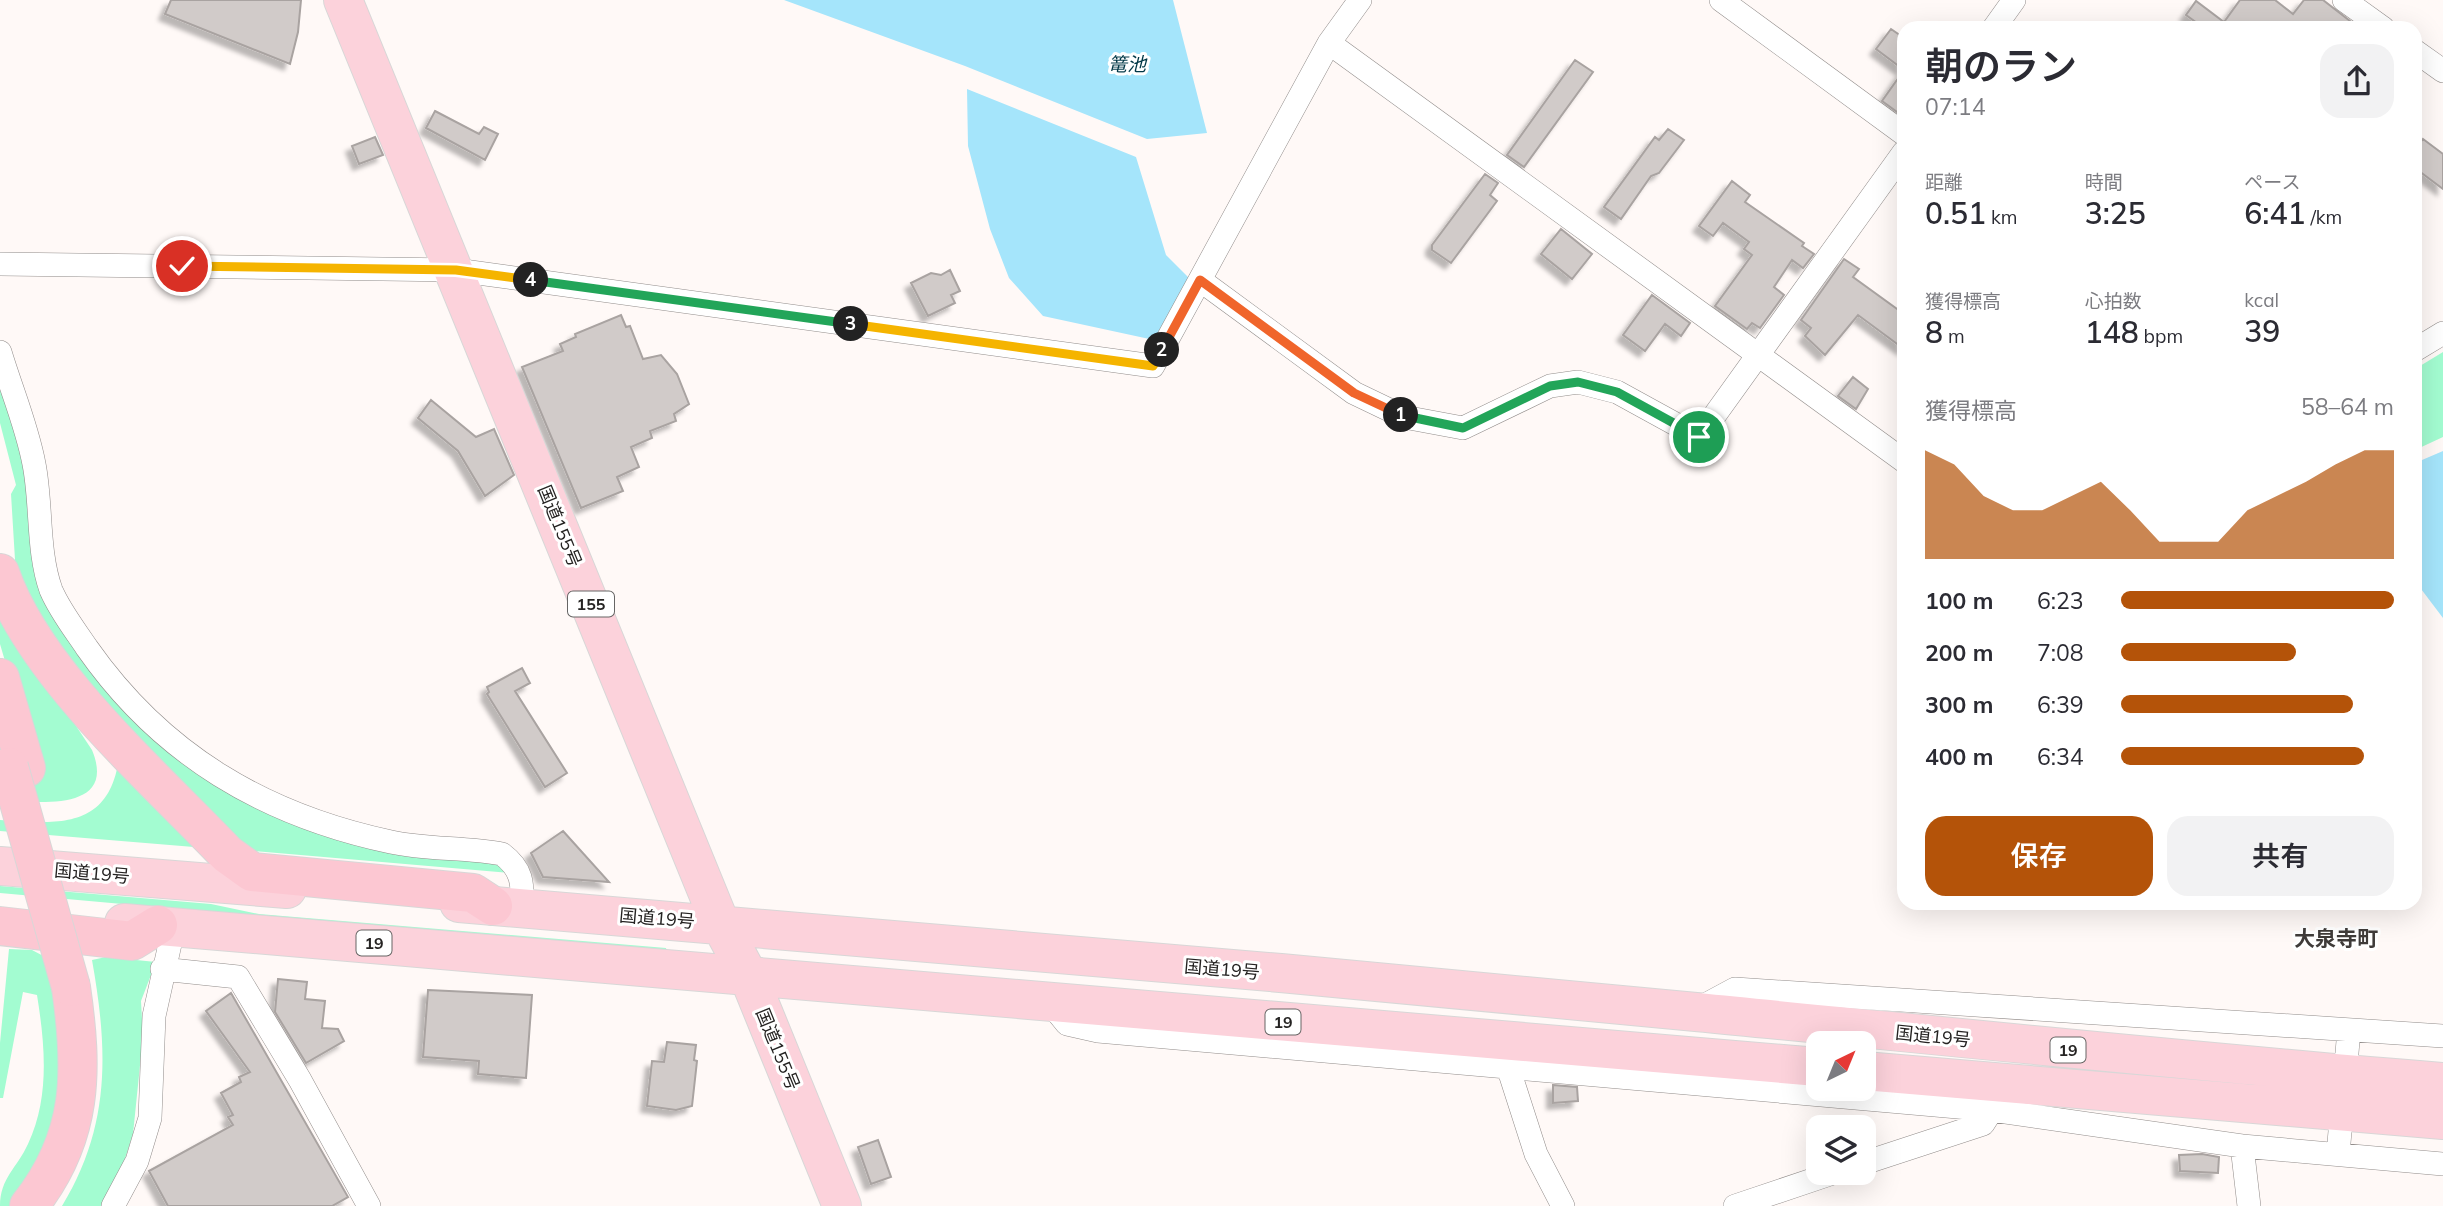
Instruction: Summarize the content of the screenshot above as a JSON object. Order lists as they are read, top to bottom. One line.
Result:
{"streets":{"highway":["国道155号","155","国道19号","19"]},"crossings":[["国道155号","国道19号"],["国道155号","19"]],"districts":["大泉寺町"],"water":["篭池"],"north":"top right","page":{"heading":["朝のラン","07:14"],"stats":[["距離","0.51 km"],["時間","3:25"],["ペース","6:41 /km"],["獲得標高","8 m"],["心拍数","148 bpm"],["kcal","39"]],"pins":["4","3","2","1"],"chart":["獲得標高","58–64 m"],"list":[{"name":"100 m","note":"6:23"},{"name":"200 m","note":"7:08"},{"name":"300 m","note":"6:39"},{"name":"400 m","note":"6:34"}],"buttons":["保存","共有"]}}
